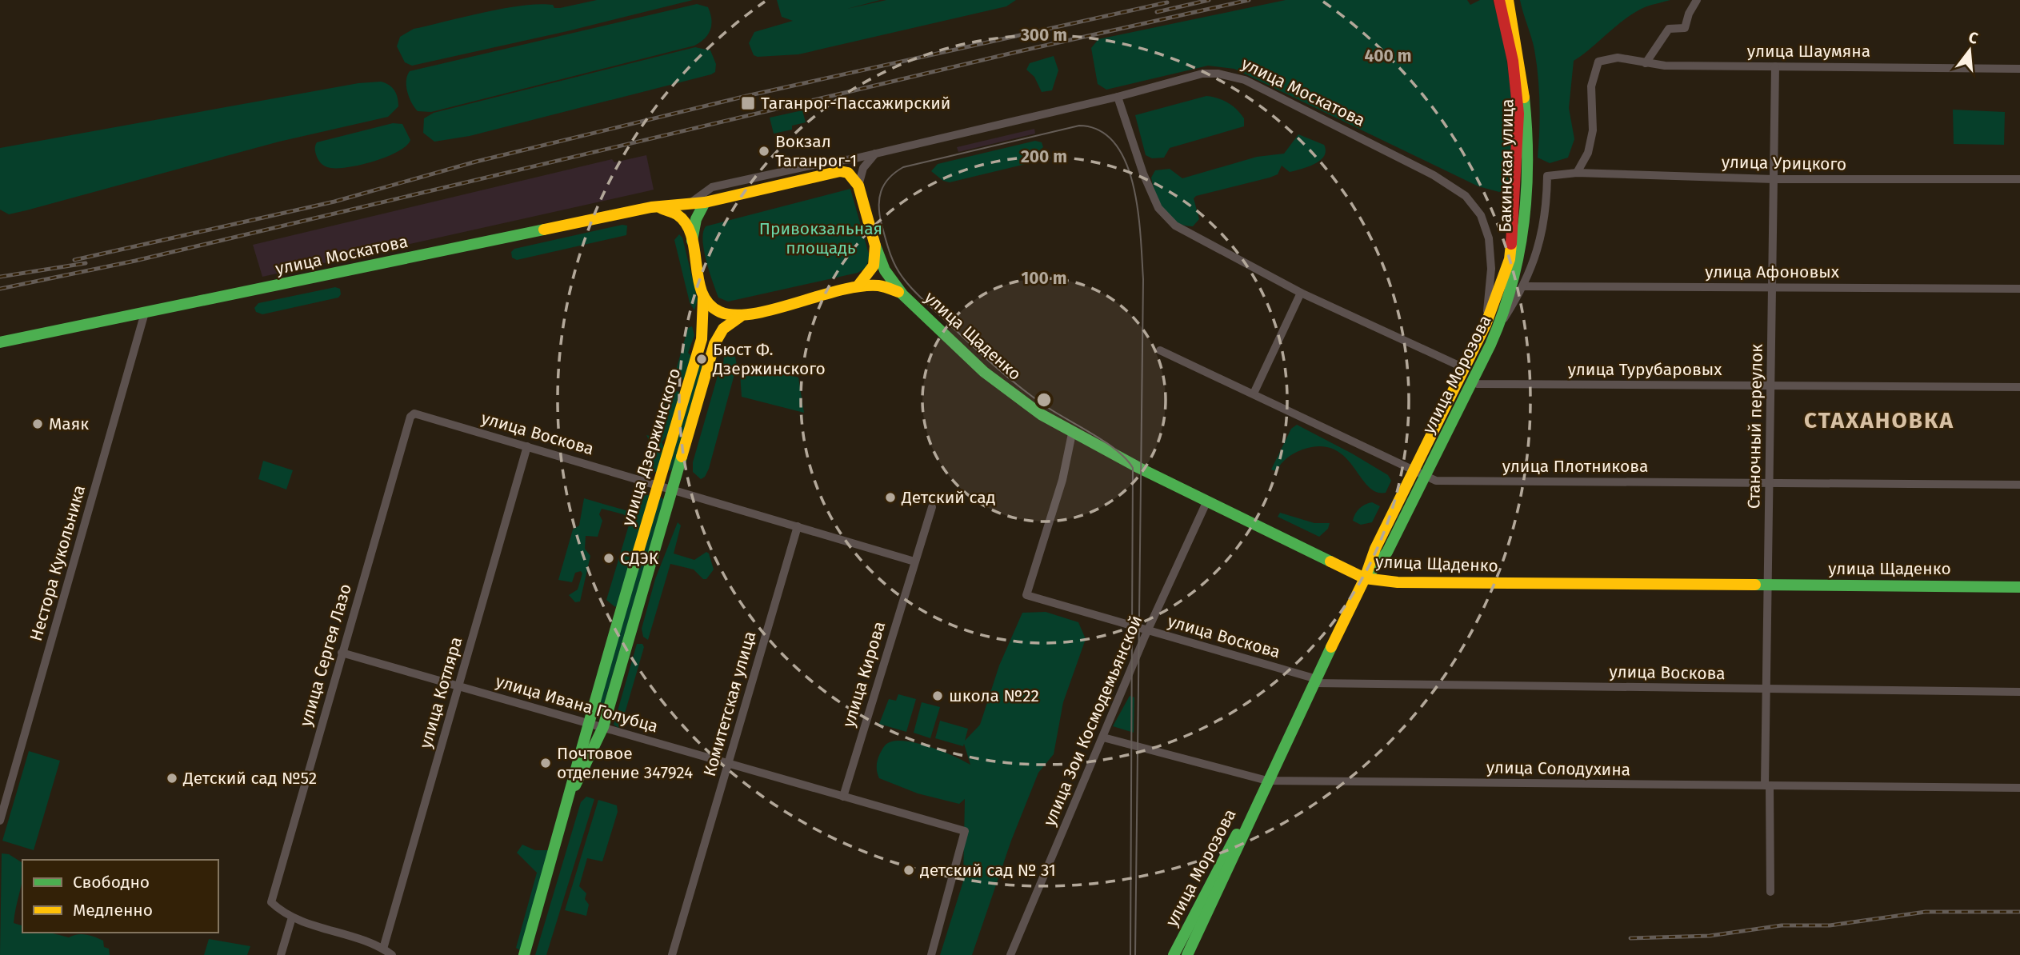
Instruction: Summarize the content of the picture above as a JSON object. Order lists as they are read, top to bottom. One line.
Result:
{"streets":{"main road":["улица Москатова","Бакинская улица","улица Щаденко","улица Морозова","улица Дзержинского"],"street":["улица Шаумяна","улица Урицкого","улица Афоновых","улица Турубаровых","Станочный переулок","улица Воскова","улица Плотникова","Нестора Кукольника","улица Сергея Лазо","улица Кирова","улица Котляра","улица Ивана Голубца","Комитетская улица","улица Зои Космодемьянской","улица Солодухина"]},"crossings":[["улица Шаумяна","улица Урицкого"],["улица Шаумяна","Станочный переулок"],["улица Москатова","Бакинская улица"],["улица Москатова","улица Щаденко"],["улица Москатова","улица Морозова"],["улица Москатова","улица Дзержинского"],["улица Москатова","Нестора Кукольника"],["улица Урицкого","улица Морозова"],["улица Урицкого","Станочный переулок"],["Бакинская улица","улица Морозова"],["улица Афоновых","улица Морозова"],["улица Афоновых","Станочный переулок"],["улица Щаденко","улица Морозова"],["улица Щаденко","Станочный переулок"],["улица Щаденко","улица Воскова"],["улица Щаденко","улица Дзержинского"],["улица Щаденко","улица Зои Космодемьянской"],["улица Турубаровых","улица Морозова"],["улица Турубаровых","Станочный переулок"],["улица Морозова","улица Воскова"],["улица Морозова","улица Плотникова"],["улица Морозова","улица Солодухина"],["Станочный переулок","улица Воскова"],["Станочный переулок","улица Плотникова"],["Станочный переулок","улица Солодухина"],["улица Воскова","улица Дзержинского"],["улица Воскова","улица Сергея Лазо"],["улица Воскова","улица Котляра"],["улица Воскова","улица Зои Космодемьянской"],["улица Дзержинского","улица Ивана Голубца"],["улица Сергея Лазо","улица Ивана Голубца"],["улица Кирова","улица Ивана Голубца"],["улица Котляра","улица Ивана Голубца"],["улица Ивана Голубца","Комитетская улица"],["улица Зои Космодемьянской","улица Солодухина"]],"districts":["СТАХАНОВКА"],"parks":["Привокзальная площадь"],"places":{"transit":["Таганрог-Пассажирский"],"other":["Вокзал Таганрог-1","Бюст Ф. Дзержинского","Маяк","Детский сад","СДЭК","школа №22","Почтовое отделение 347924","Детский сад №52","детский сад № 31"]},"legend":["Свободно","Медленно"],"north":"top","rings":["300 m","400 m","200 m","100 m"]}
